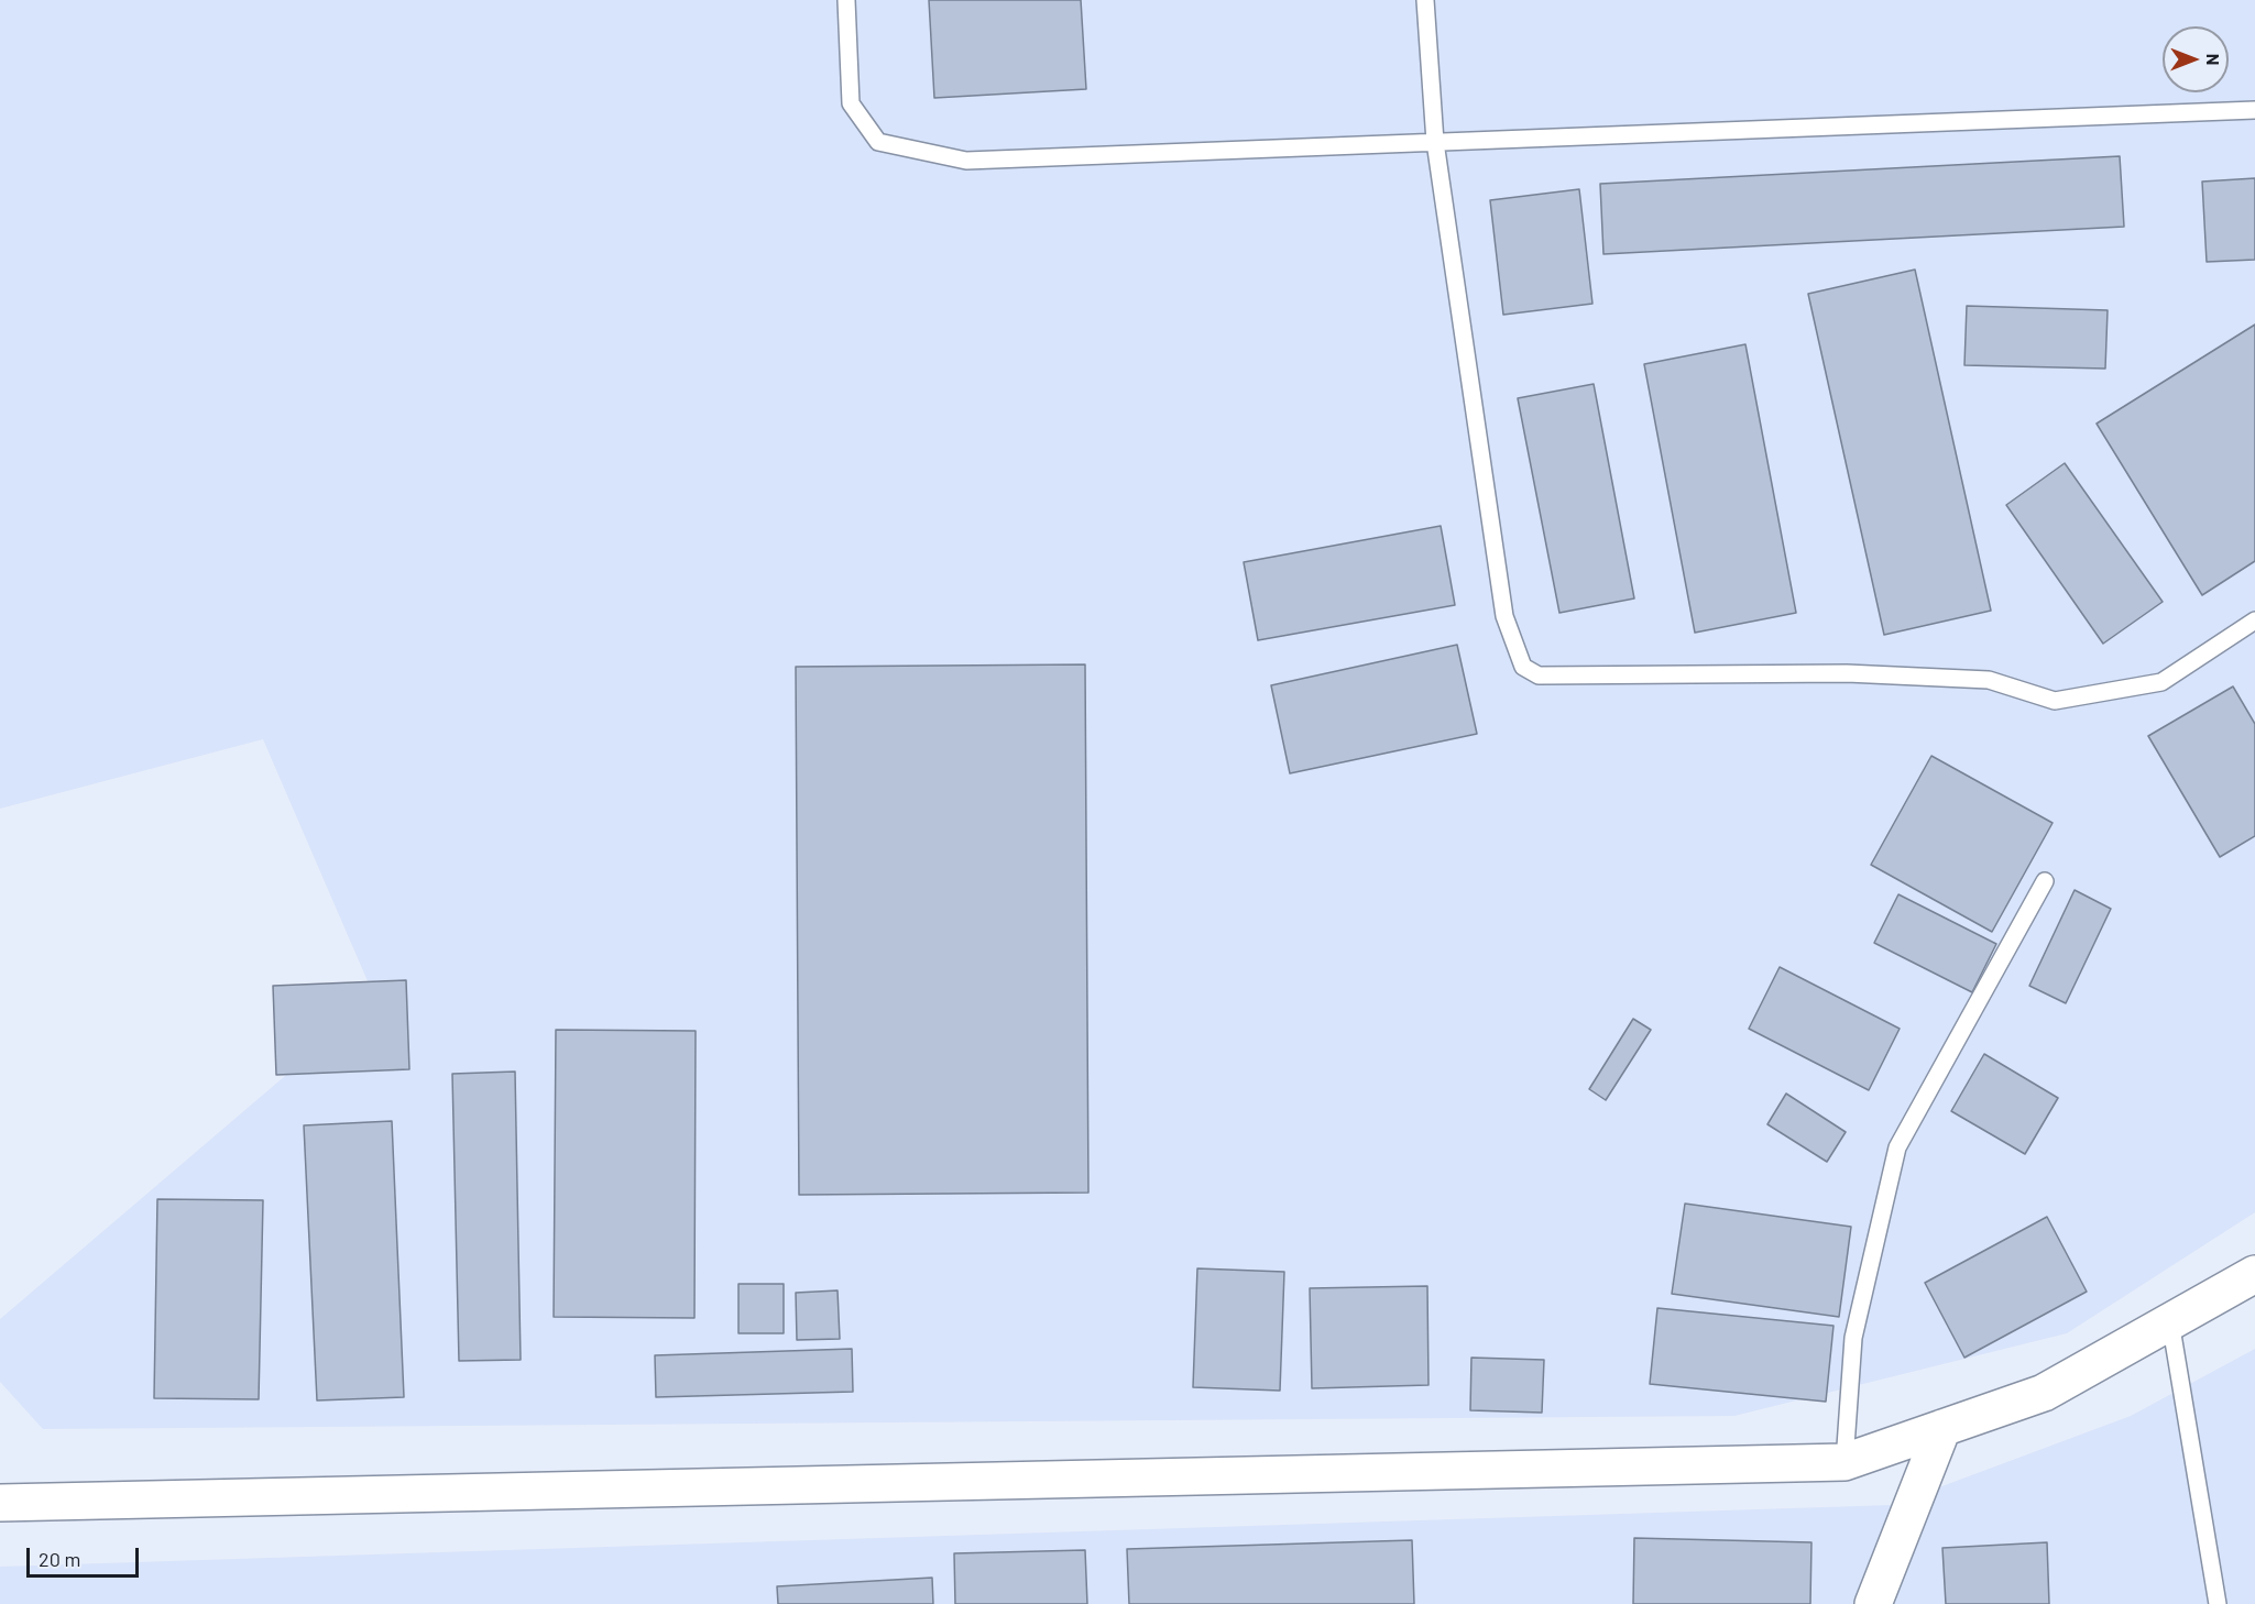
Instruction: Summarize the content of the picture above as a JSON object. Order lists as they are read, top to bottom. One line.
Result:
{"scale_bar":"20 m","north":"right"}
